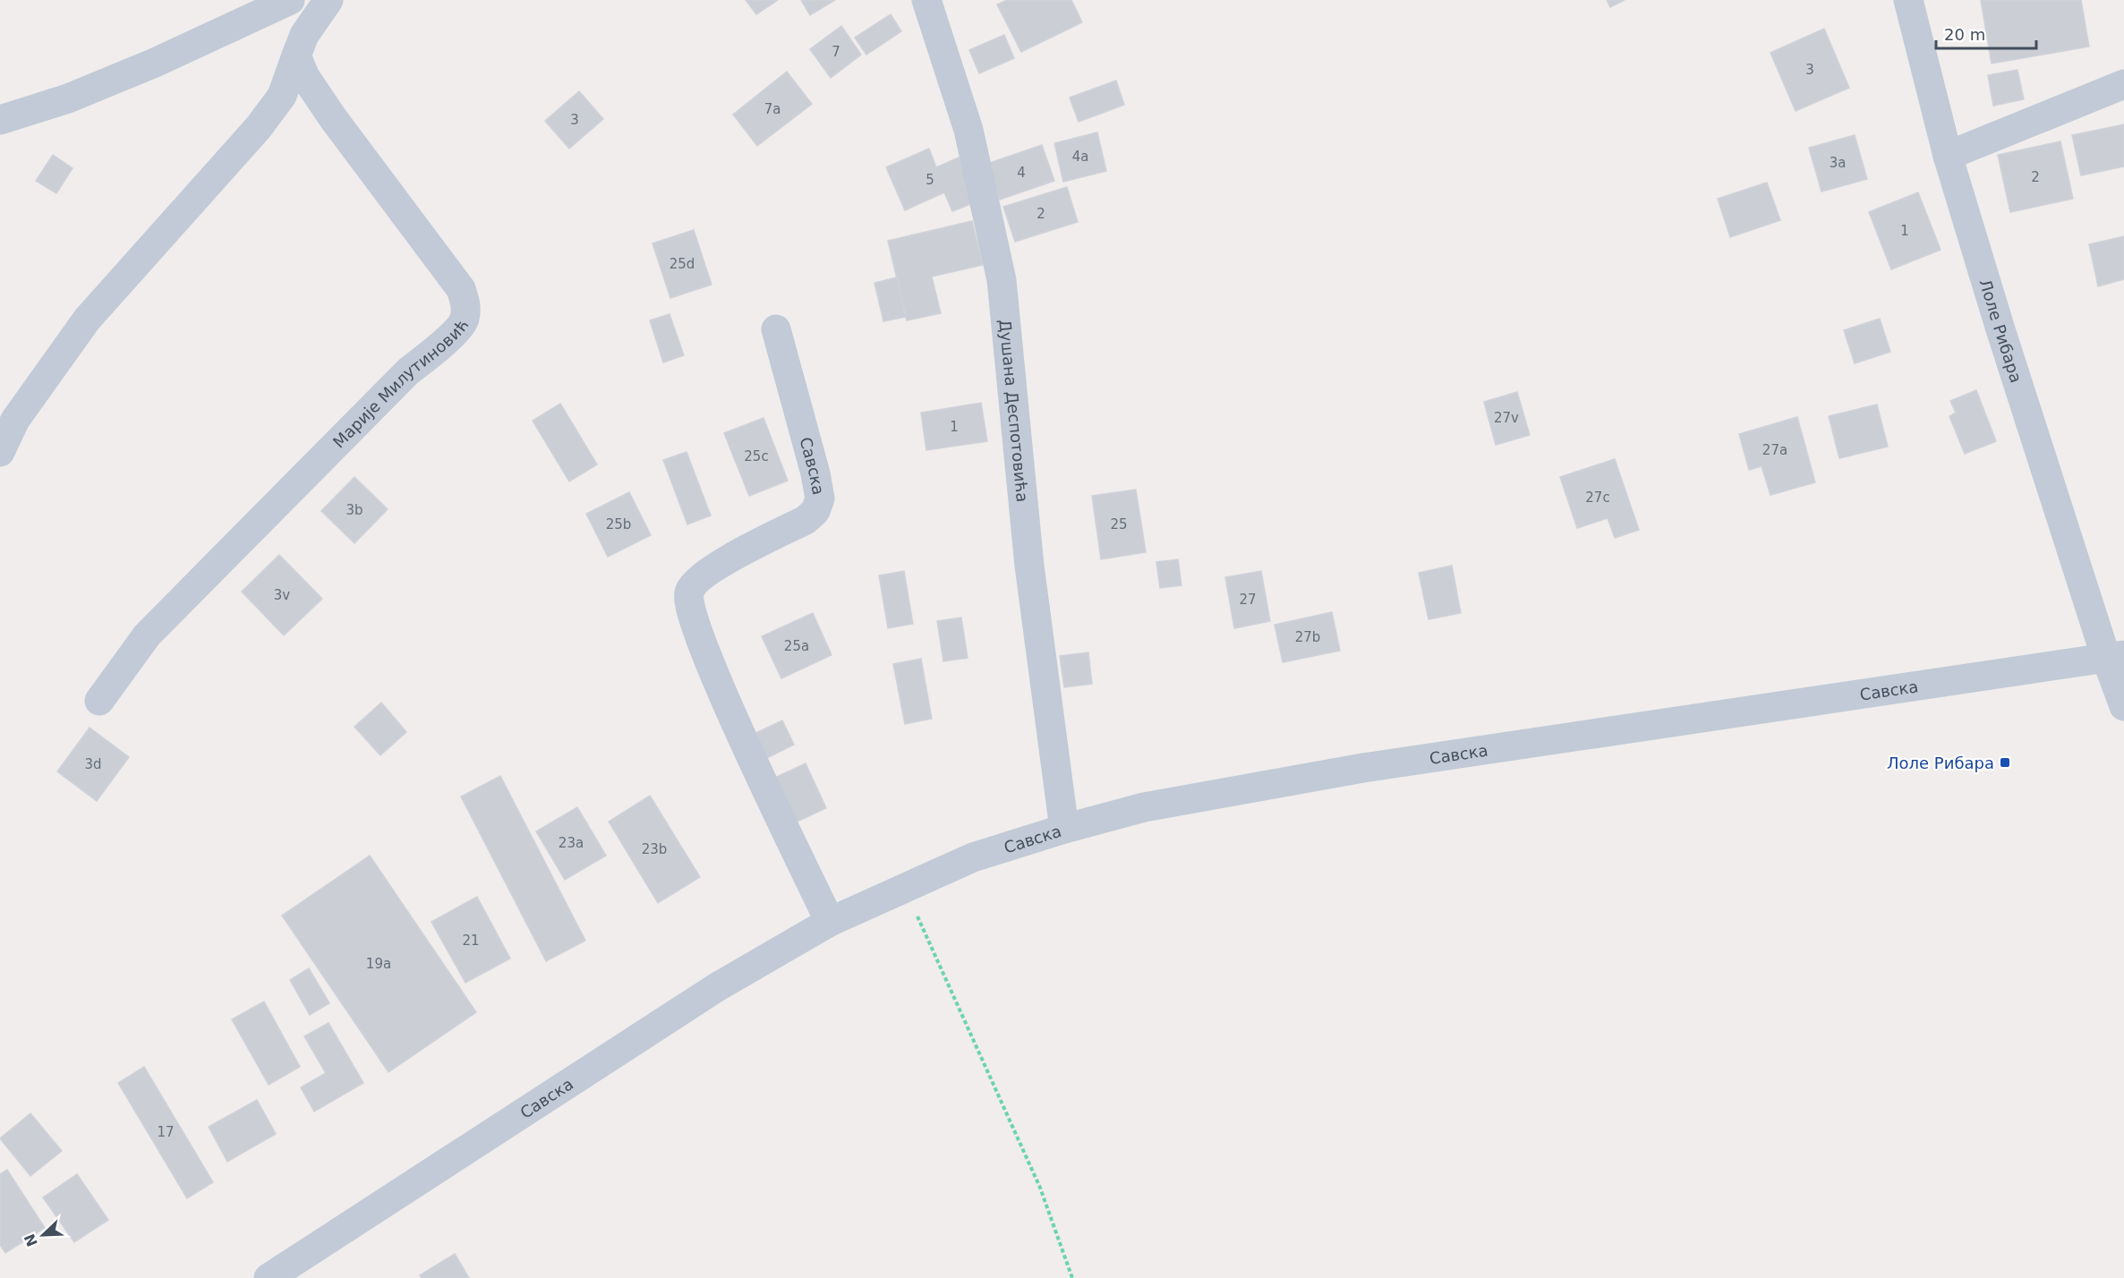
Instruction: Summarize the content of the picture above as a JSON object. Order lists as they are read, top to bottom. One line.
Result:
{"streets":{"street":["Лоле Рибара","Марије Милутиновић","Душана Деспотовића","Савска"]},"crossings":[["Лоле Рибара","Савска"],["Душана Деспотовића","Савска"]],"places":{"transit":["Лоле Рибара"]},"house_numbers":["7","3","7a","3","4a","3a","4","2","5","2","1","25d","27v","1","27a","25c","27c","3b","25b","25","3v","27","27b","25a","3d","23a","23b","21","19a","17"],"scale_bar":"20 m","north":"bottom left"}
